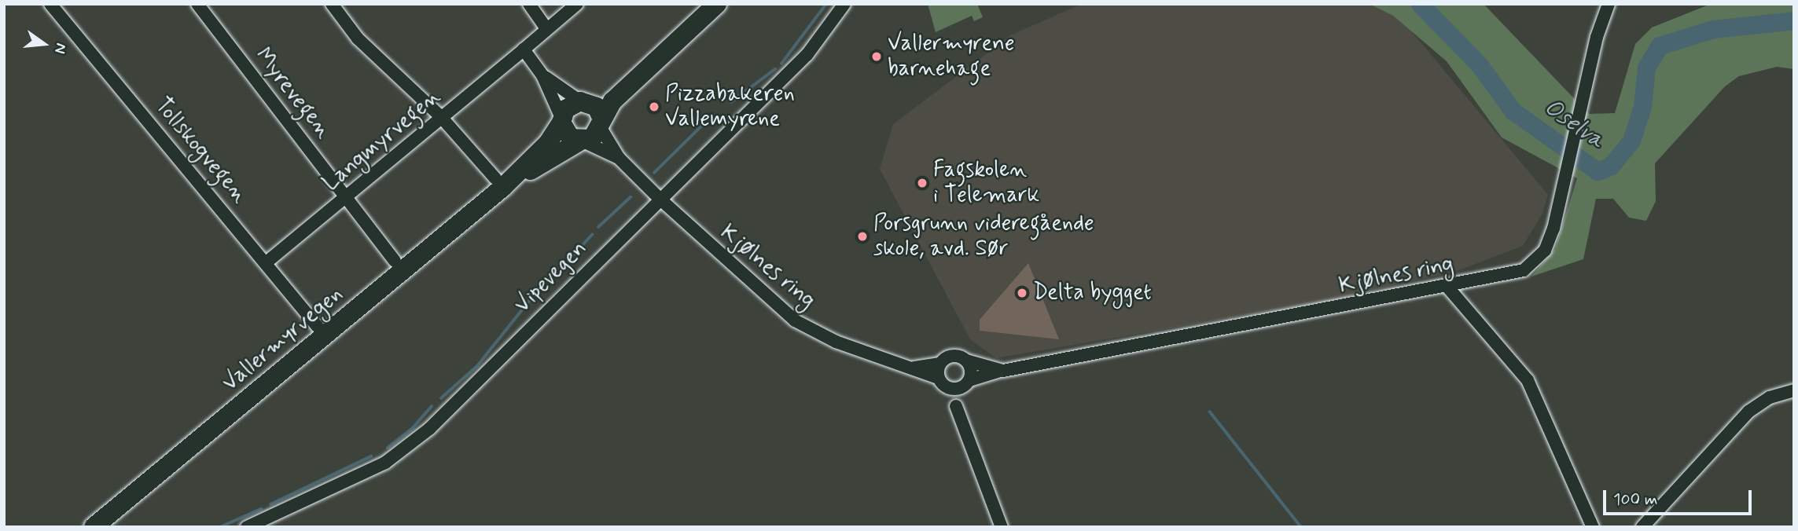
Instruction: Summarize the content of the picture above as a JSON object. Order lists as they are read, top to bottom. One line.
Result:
{"streets":{"main road":["Vallermyrvegen"],"street":["Myrevegen","Langmyrvegen","Tollskogvegen","Kjølnes ring","Vipevegen"]},"crossings":[["Myrevegen","Langmyrvegen"],["Langmyrvegen","Tollskogvegen"],["Kjølnes ring","Vipevegen"],["Kjølnes ring","Vallermyrvegen"]],"water":["Oselva"],"places":["Vallermyrene barnehage","Pizzabakeren Vallemyrene","Fagskolen i Telemark","Porsgrunn videregående skole, avd. Sør","Delta bygget"],"scale_bar":"100 m","north":"right"}
